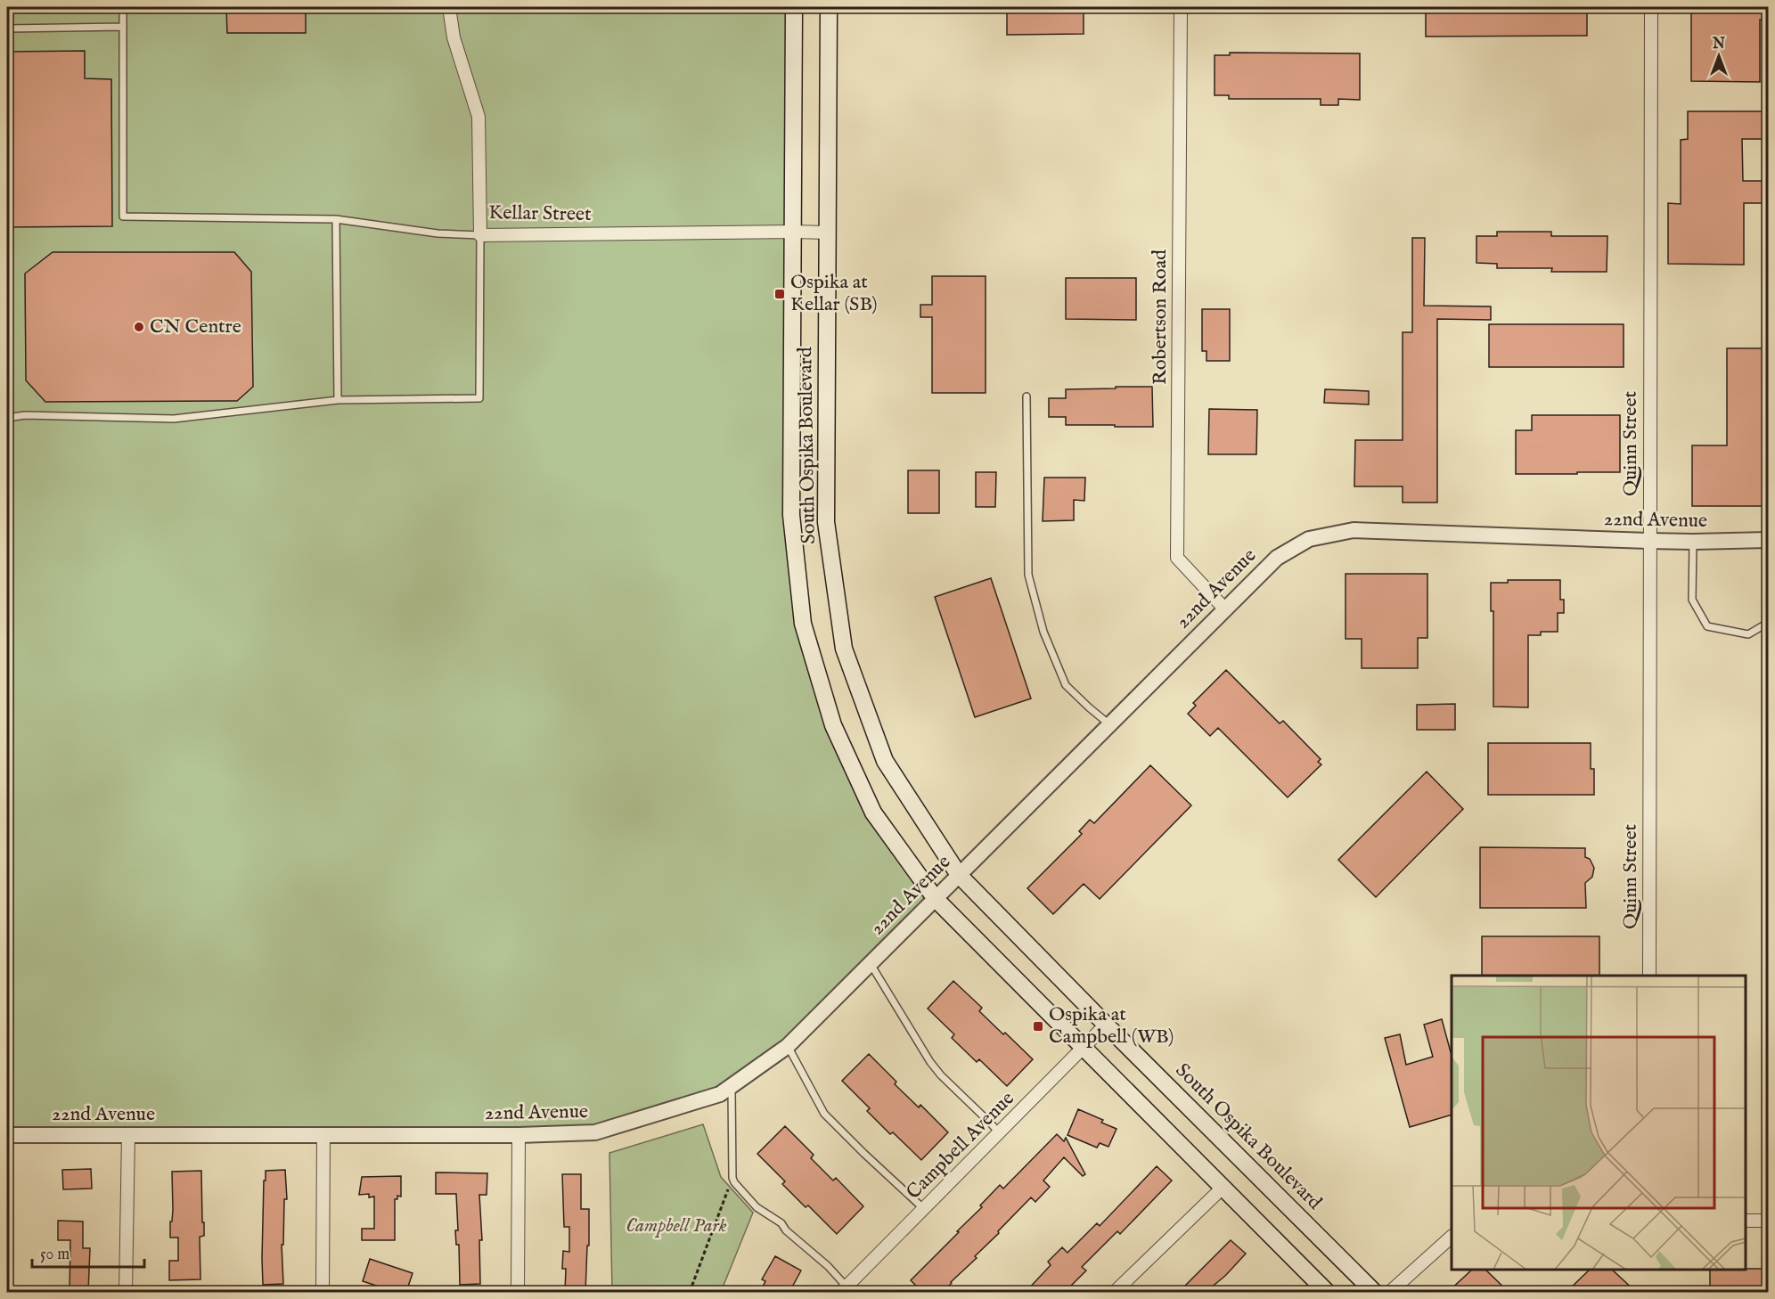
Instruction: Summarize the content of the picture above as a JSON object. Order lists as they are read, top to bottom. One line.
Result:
{"streets":{"main road":["South Ospika Boulevard"],"street":["Kellar Street","Robertson Road","Quinn Street","22nd Avenue","Campbell Avenue"]},"crossings":[["Kellar Street","South Ospika Boulevard"],["Robertson Road","22nd Avenue"],["Quinn Street","22nd Avenue"],["South Ospika Boulevard","22nd Avenue"],["South Ospika Boulevard","Campbell Avenue"]],"parks":["Campbell Park"],"places":{"transit":["Ospika at Kellar (SB)","Ospika at Campbell (WB)"],"other":["CN Centre"]},"scale_bar":"50 m","north":"top"}
